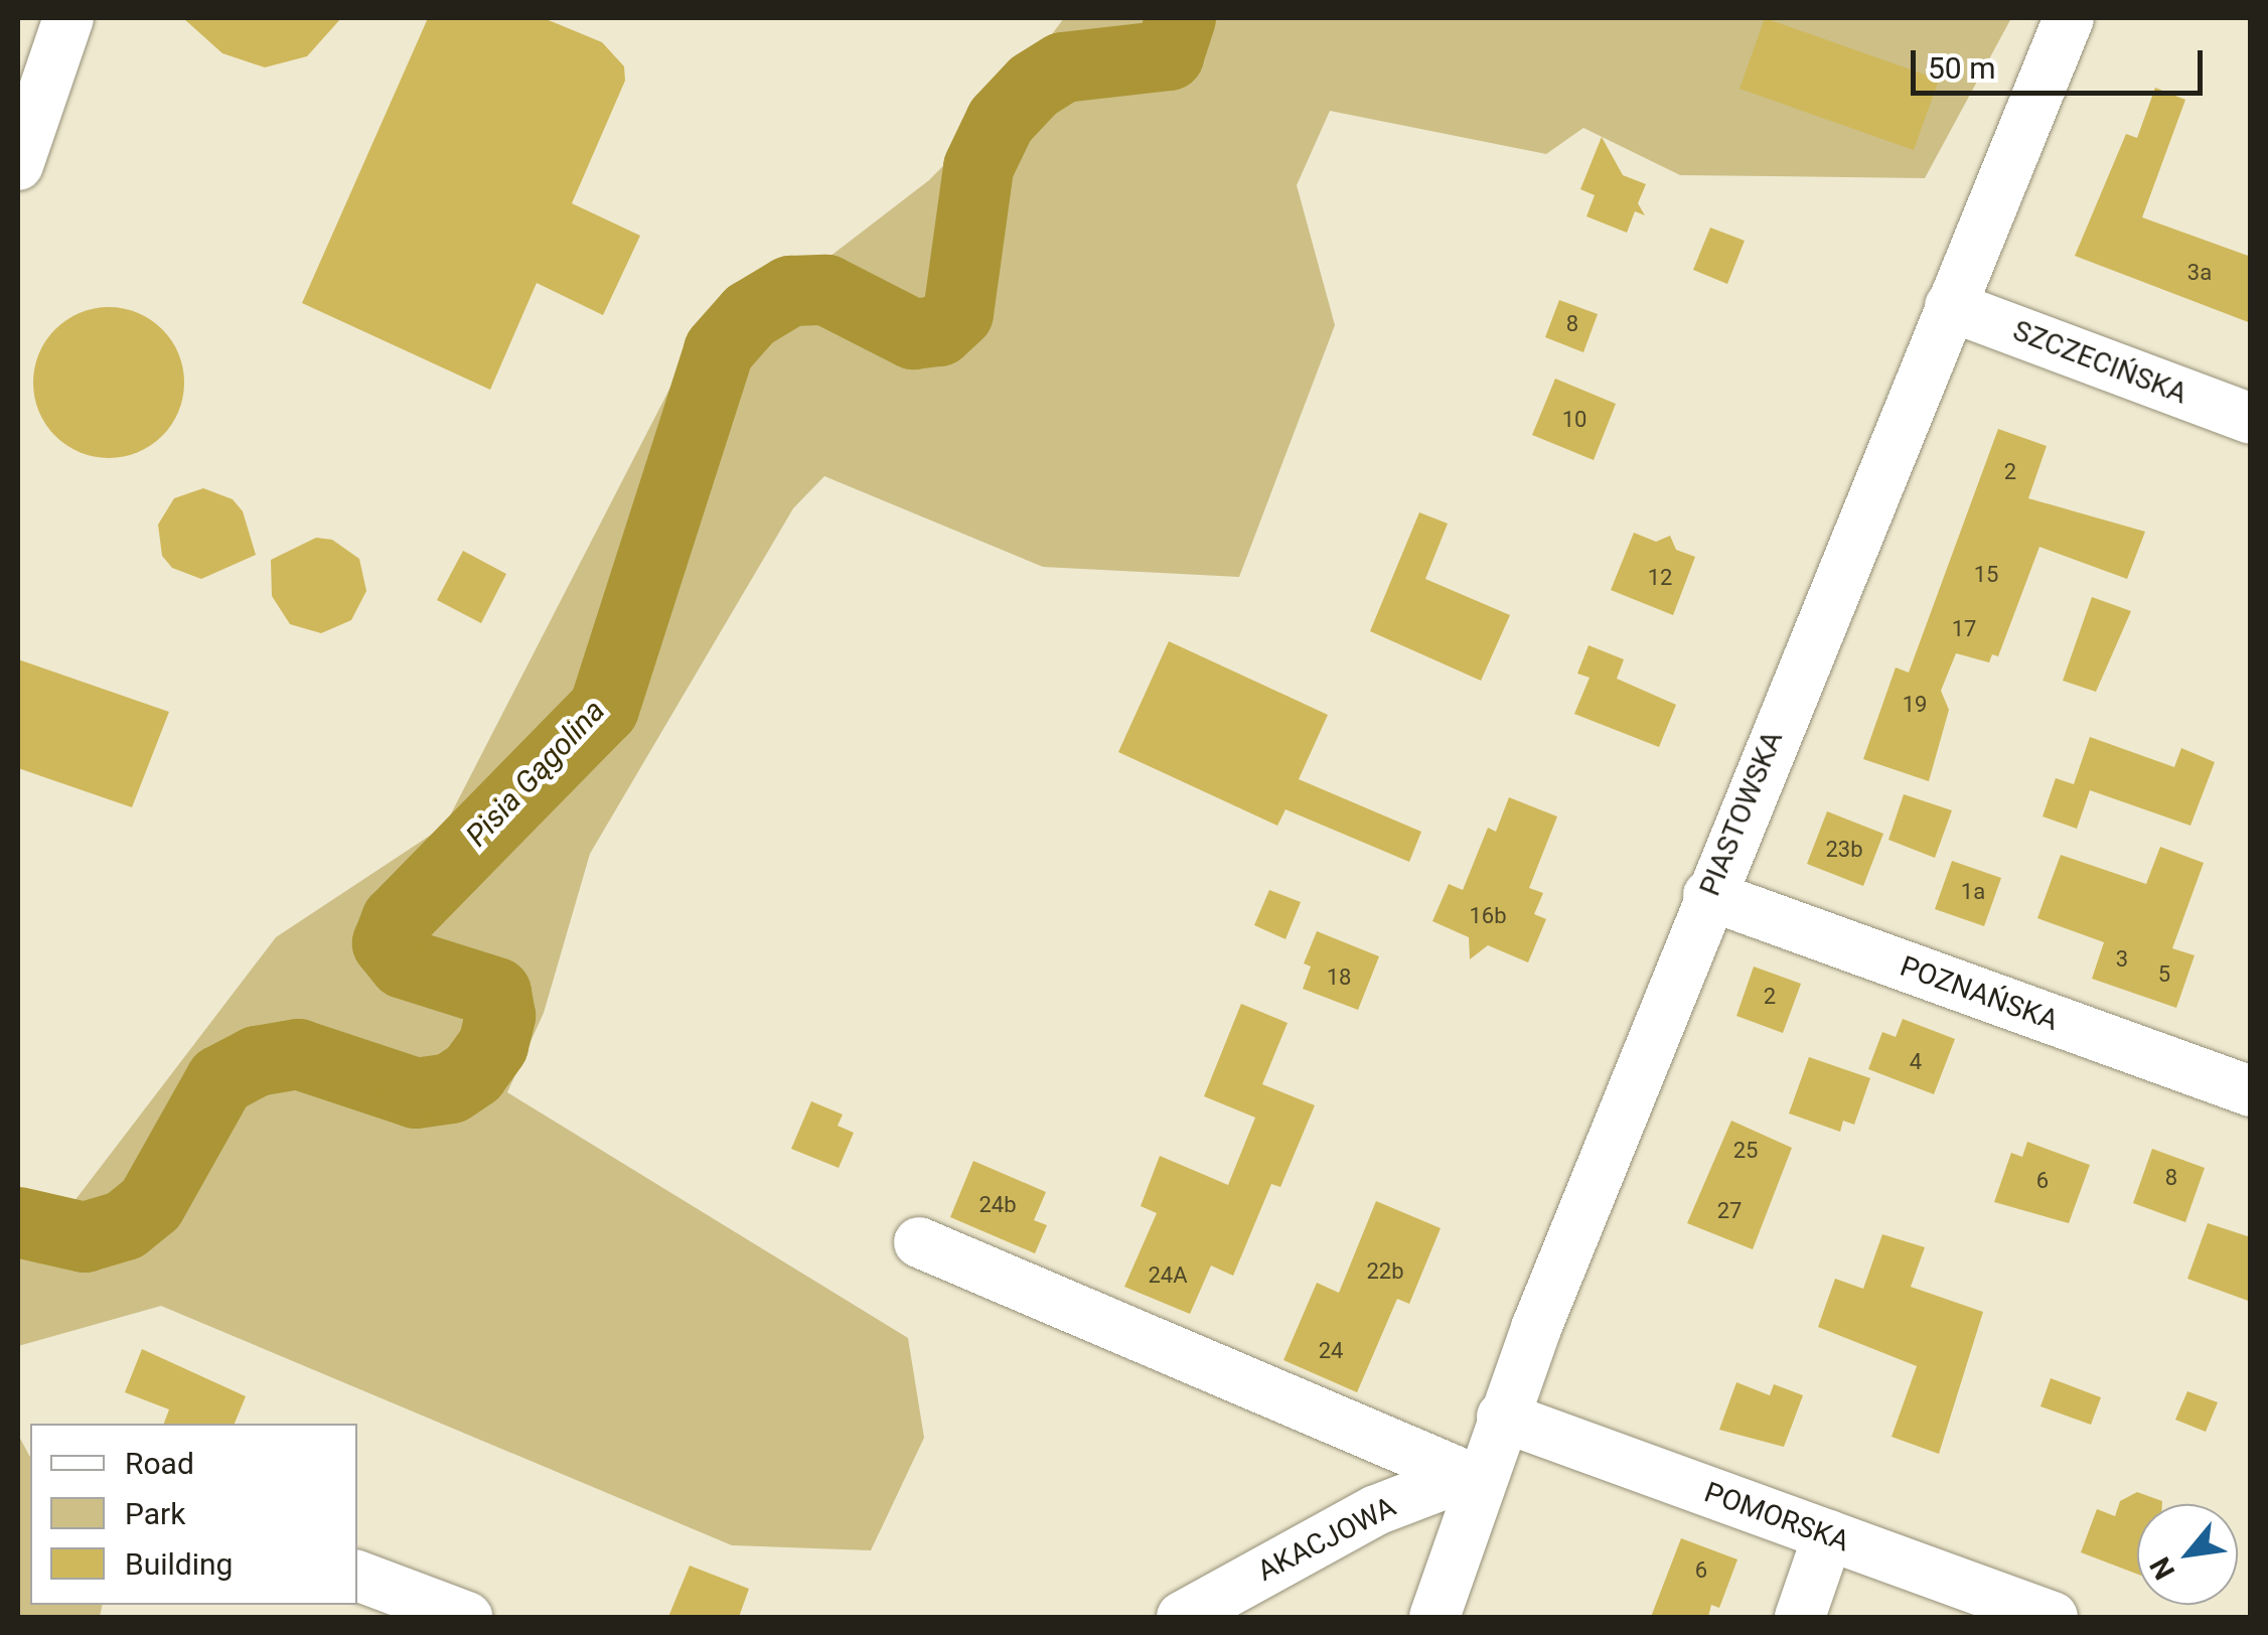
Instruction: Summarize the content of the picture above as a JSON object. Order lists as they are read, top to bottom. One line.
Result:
{"streets":{"street":["SZCZECIŃSKA","PIASTOWSKA","POZNAŃSKA","POMORSKA","AKACJOWA"]},"crossings":[["SZCZECIŃSKA","PIASTOWSKA"],["PIASTOWSKA","POZNAŃSKA"],["PIASTOWSKA","POMORSKA"],["PIASTOWSKA","AKACJOWA"]],"water":["Pisia Gągolina"],"house_numbers":["3a","8","10","2","15","12","17","19","23b","1a","16b","3","5","18","2","4","25","8","6","24b","27","22b","24A","24","6"],"legend":["Road","Park","Building"],"scale_bar":"50 m","north":"bottom left"}
